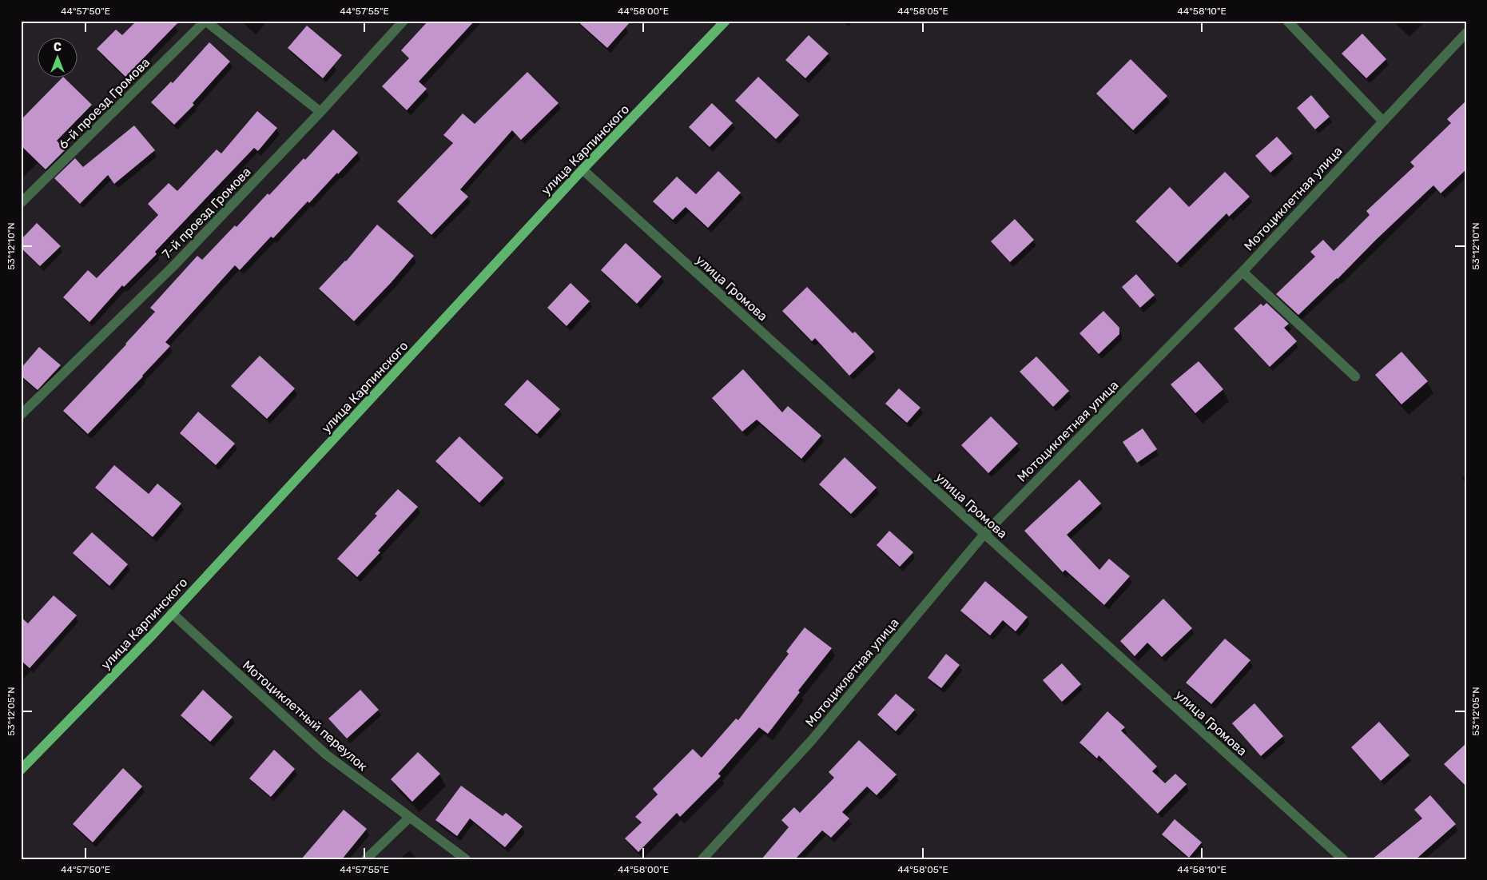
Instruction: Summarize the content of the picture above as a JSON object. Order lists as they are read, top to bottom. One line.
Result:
{"streets":{"main road":["улица Карпинского"],"street":["6-й проезд Громова","Мотоциклетная улица","7-й проезд Громова","улица Громова","Мотоциклетный переулок"]},"crossings":[["улица Карпинского","улица Громова"],["улица Карпинского","Мотоциклетный переулок"],["Мотоциклетная улица","улица Громова"]],"north":"top","coordinates":["44°57'50\"E","44°57'55\"E","44°58'00\"E","44°58'05\"E","44°58'10\"E","53°12'10\"N","53°12'05\"N"]}
